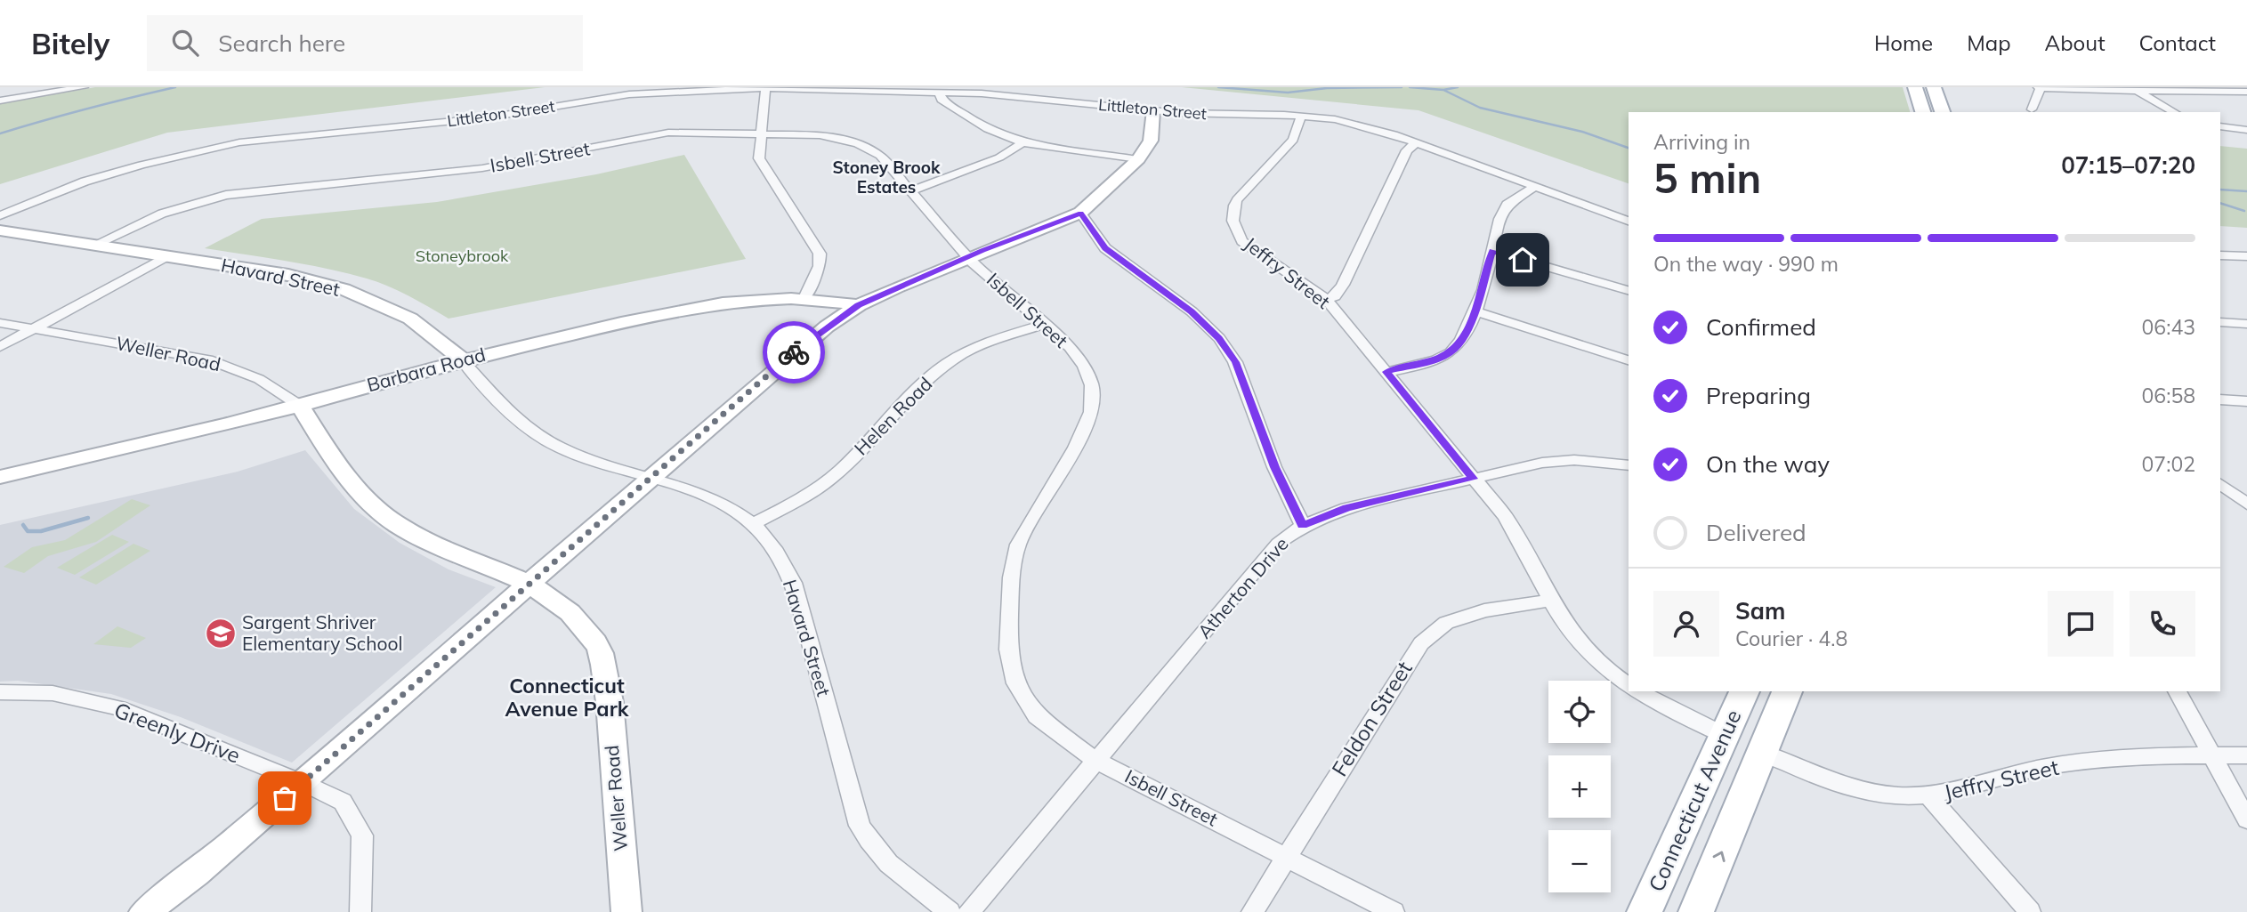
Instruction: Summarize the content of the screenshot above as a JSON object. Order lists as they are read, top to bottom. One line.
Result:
{"streets":{"main road":["Connecticut Avenue"],"street":["Littleton Street","Isbell Street","Jeffry Street","Havard Street","Weller Road","Barbara Road","Helen Road","Atherton Drive","Feldon Street","Greenly Drive"]},"crossings":[["Littleton Street","Jeffry Street"],["Isbell Street","Havard Street"],["Isbell Street","Helen Road"],["Isbell Street","Atherton Drive"],["Isbell Street","Feldon Street"],["Jeffry Street","Atherton Drive"],["Jeffry Street","Feldon Street"],["Havard Street","Barbara Road"],["Havard Street","Helen Road"],["Weller Road","Barbara Road"]],"districts":["Stoney Brook Estates","Connecticut Avenue Park"],"parks":["Stoneybrook"],"places":{"school or university":["Sargent Shriver Elementary School"]},"page":{"header":"Bitely","search":"Search here","nav":["Home","Map","About","Contact"],"heading":["5 min","Arriving in","07:15–07:20"],"panel":["Sam","Courier · 4.8"],"bar":"On the way · 990 m","list":[["Confirmed","06:43"],["Preparing","06:58"],["On the way","07:02"],"Delivered"],"map_buttons":["+","−"]}}
